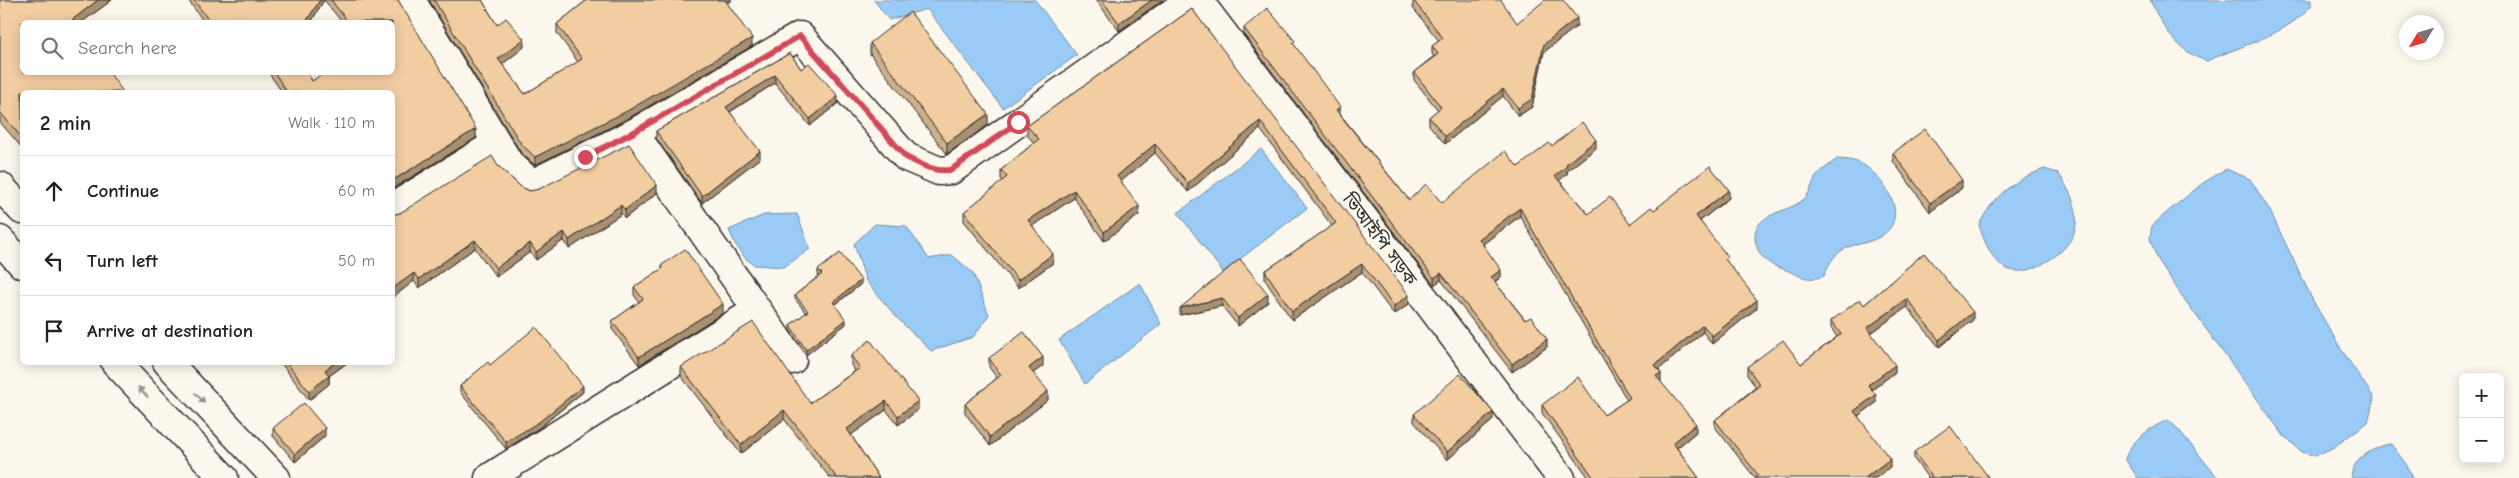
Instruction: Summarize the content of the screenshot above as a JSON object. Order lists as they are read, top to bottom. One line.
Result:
{"streets":{"street":["ভিআইপি সড়ক"]},"north":"bottom left","page":{"search":"Search here","heading":["2 min","Walk · 110 m"],"list":[["Continue","60 m"],["Turn left","50 m"],"Arrive at destination"],"map_buttons":["+","−"]}}
